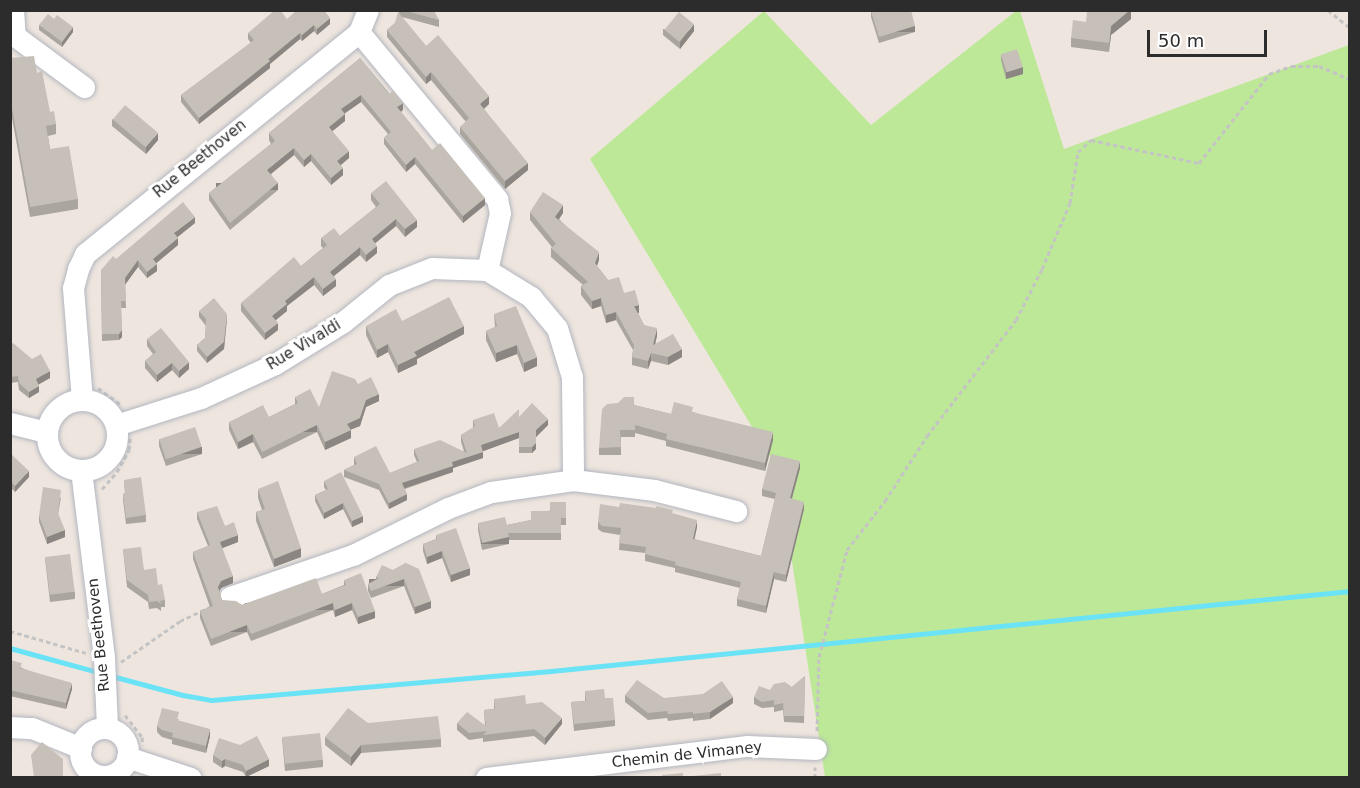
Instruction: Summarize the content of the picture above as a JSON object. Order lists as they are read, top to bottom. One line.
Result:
{"streets":{"street":["Rue Beethoven","Rue Vivaldi","Chemin de Vimaney"]},"crossings":[["Rue Beethoven","Rue Vivaldi"]],"scale_bar":"50 m"}
